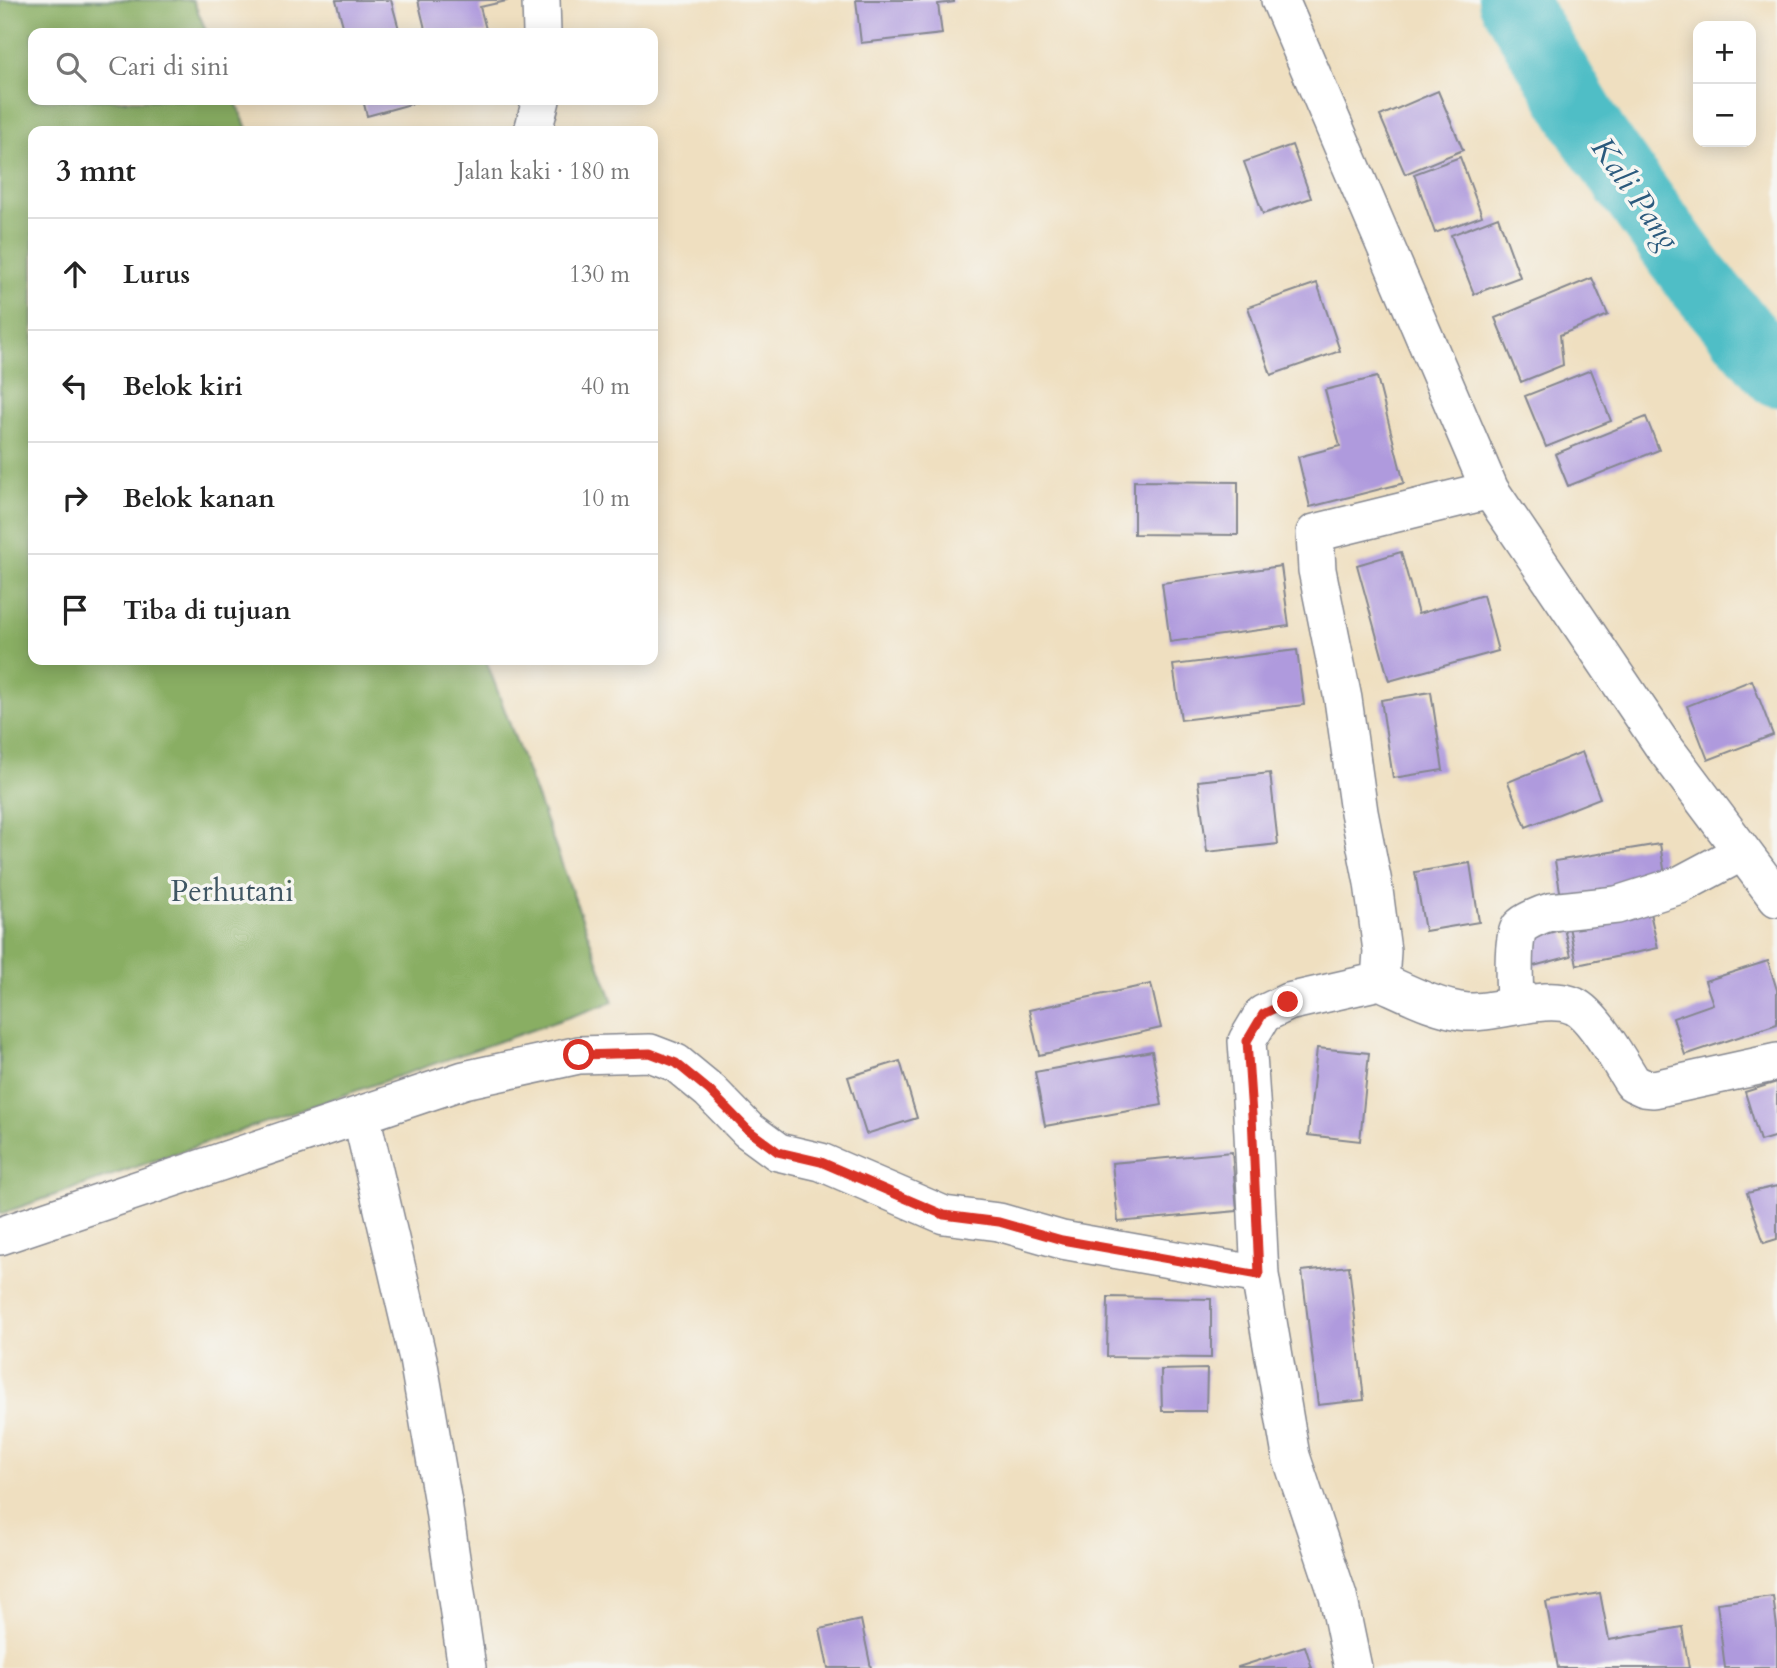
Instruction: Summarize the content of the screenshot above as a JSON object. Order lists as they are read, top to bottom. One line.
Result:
{"water":["Kali Pang"],"parks":["Perhutani"],"page":{"map_buttons":["+","−"],"search":"Cari di sini","heading":["3 mnt","Jalan kaki · 180 m"],"list":[["Lurus","130 m"],["Belok kiri","40 m"],["Belok kanan","10 m"],"Tiba di tujuan"]}}
